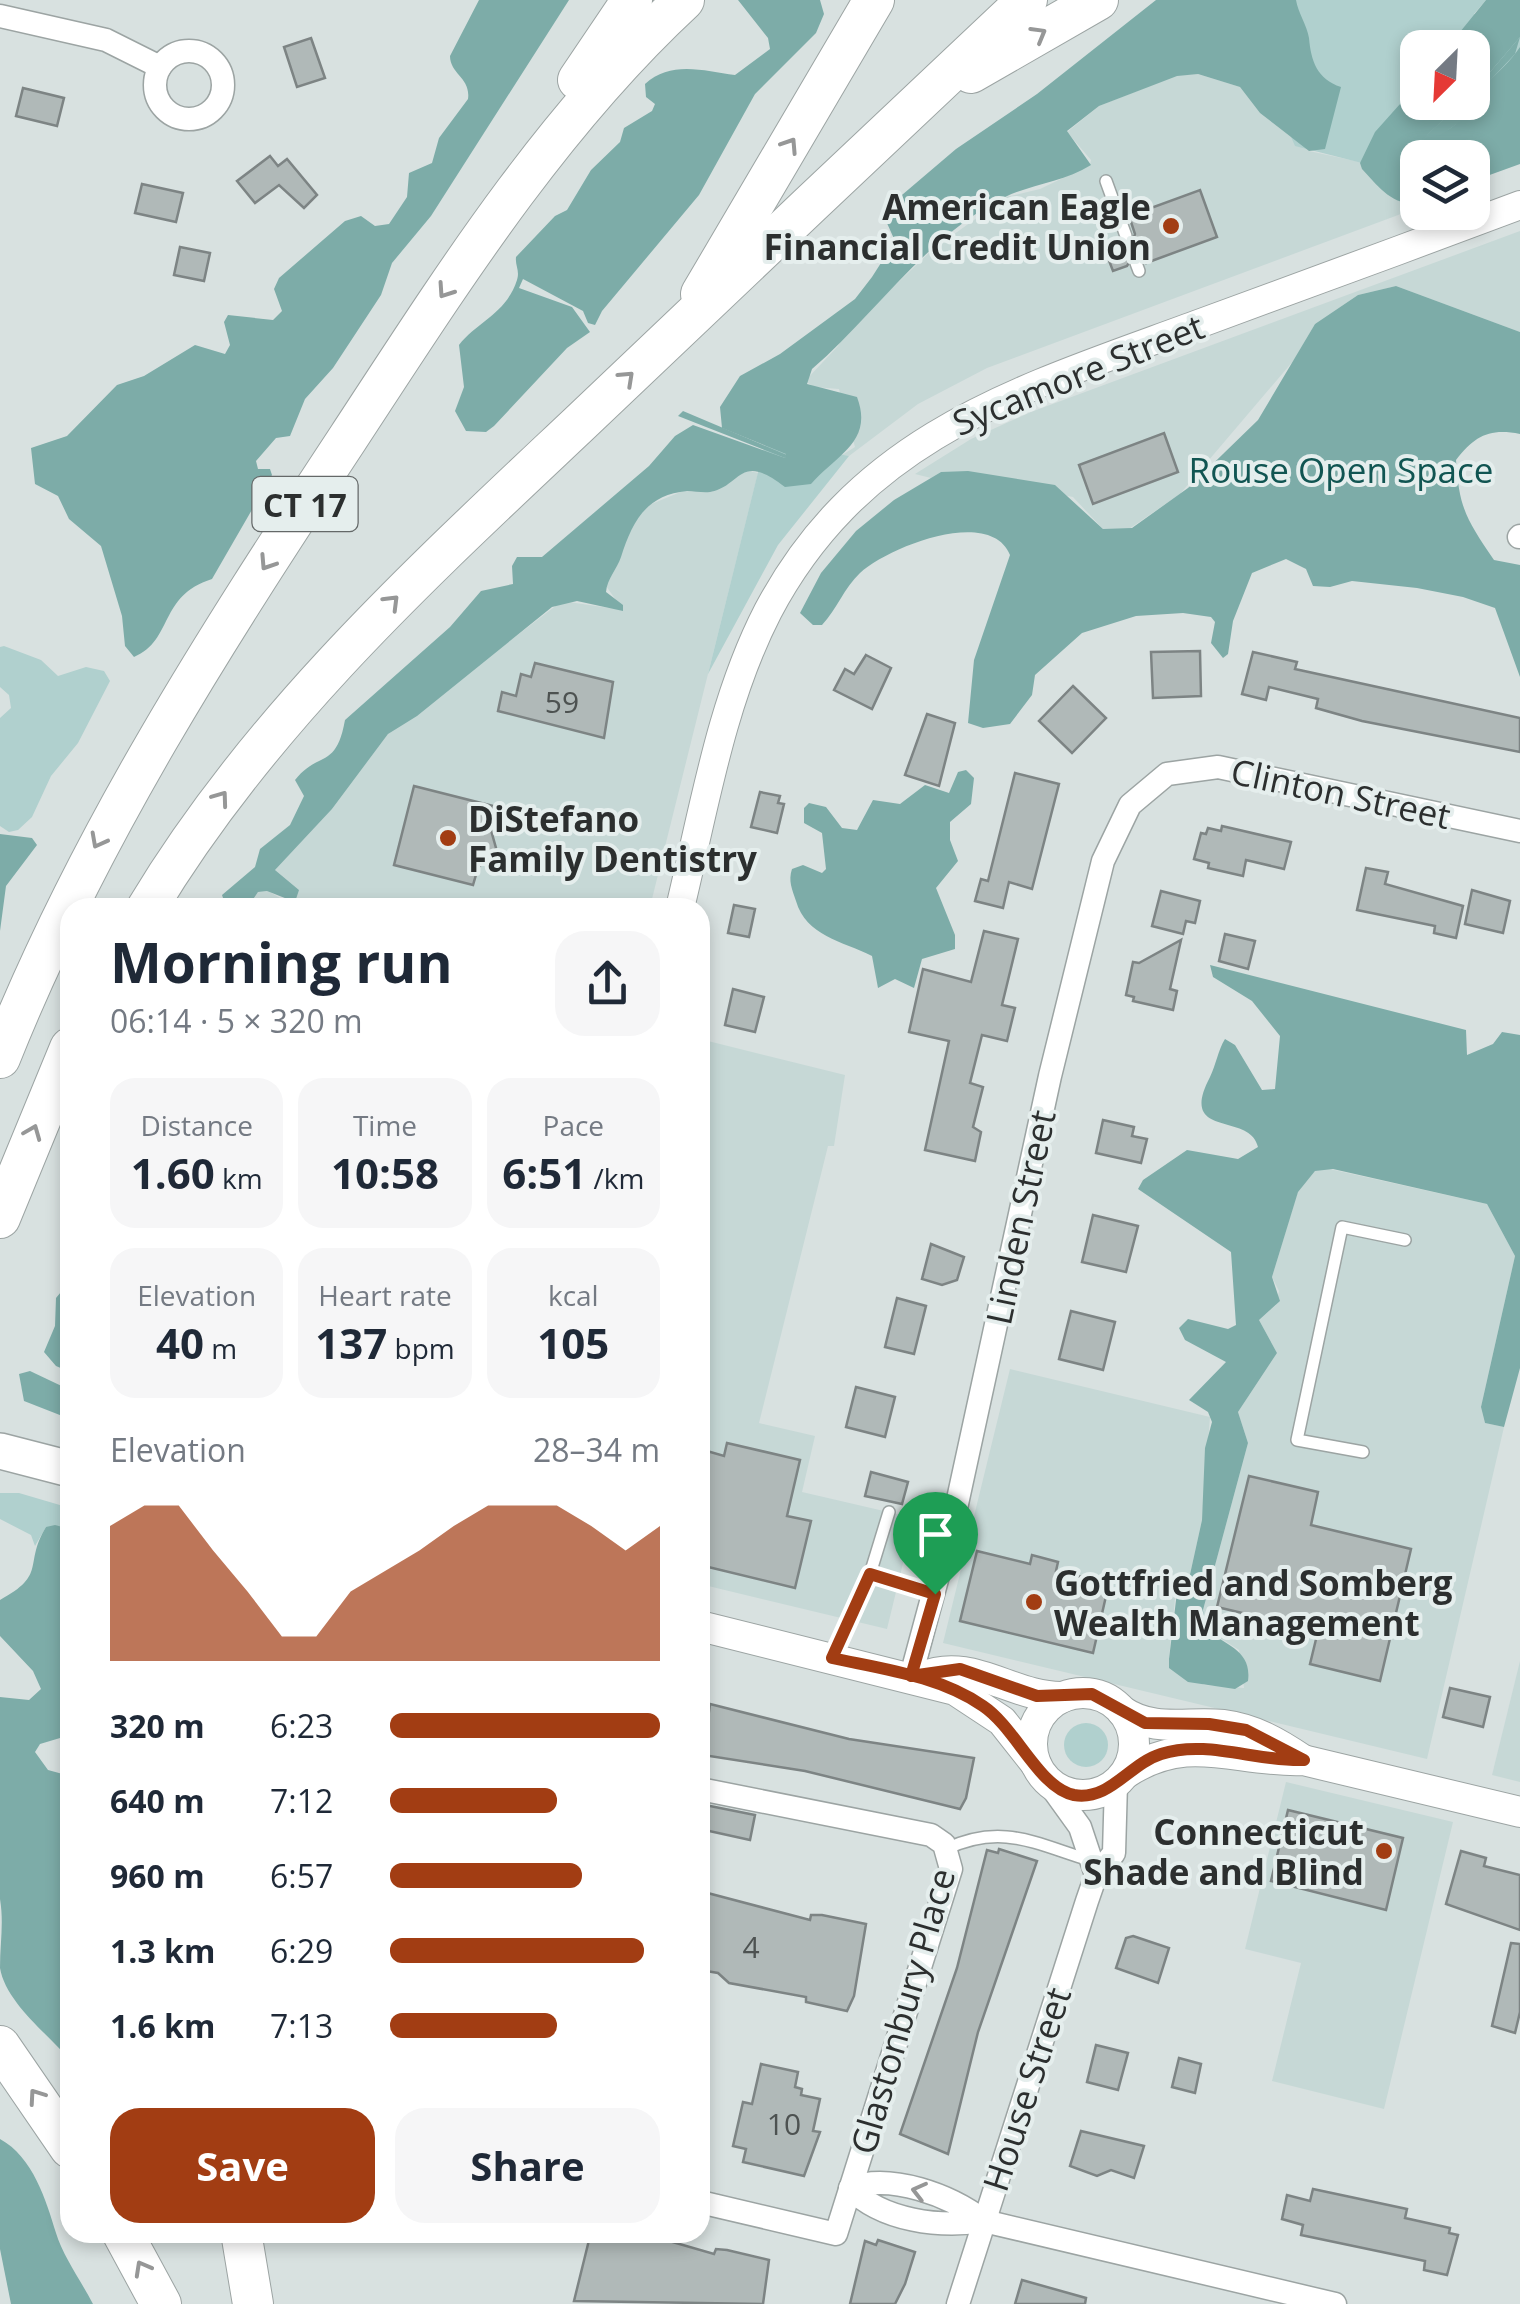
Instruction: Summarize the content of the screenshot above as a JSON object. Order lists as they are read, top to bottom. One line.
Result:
{"streets":{"highway":["CT 17"],"street":["Sycamore Street","Clinton Street","Linden Street","Glastonbury Place","House Street"]},"crossings":[["Clinton Street","Linden Street"],["Glastonbury Place","House Street"]],"parks":["Rouse Open Space"],"places":["American Eagle Financial Credit Union","DiStefano Family Dentistry","Gottfried and Somberg Wealth Management","Connecticut Shade and Blind"],"house_numbers":["59","4","10"],"north":"bottom left","page":{"heading":["Morning run","06:14 · 5 × 320 m"],"stats":[["Distance","1.60 km"],["Time","10:58"],["Pace","6:51 /km"],["Elevation","40 m"],["Heart rate","137 bpm"],["kcal","105"]],"chart":["Elevation","28–34 m"],"list":[{"name":"320 m","note":"6:23"},{"name":"640 m","note":"7:12"},{"name":"960 m","note":"6:57"},{"name":"1.3 km","note":"6:29"},{"name":"1.6 km","note":"7:13"}],"buttons":["Save","Share"]}}
